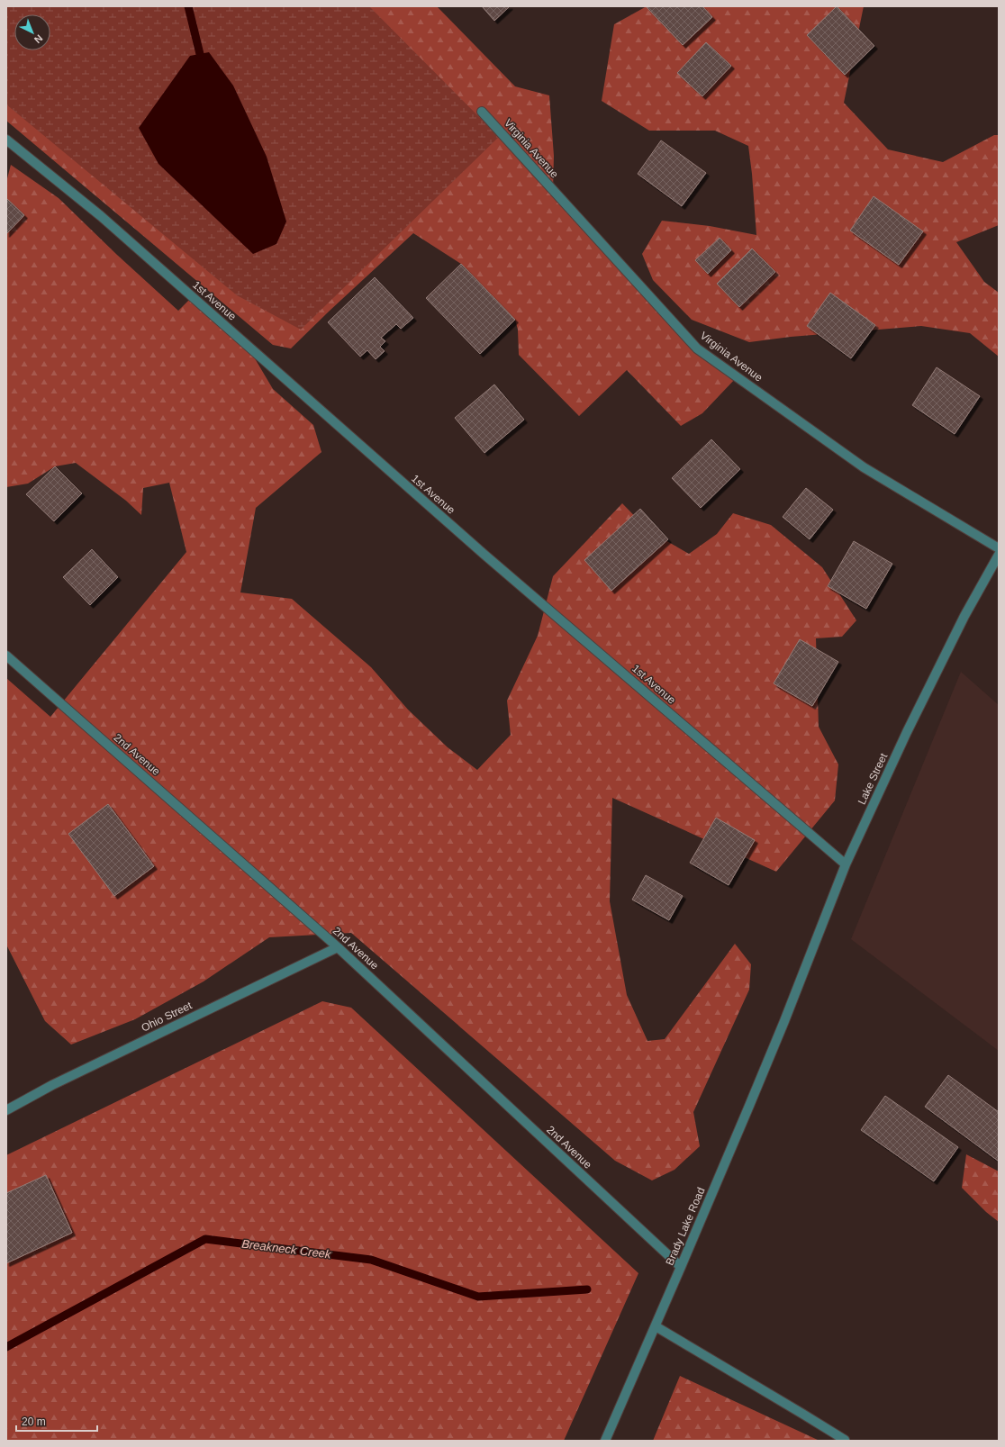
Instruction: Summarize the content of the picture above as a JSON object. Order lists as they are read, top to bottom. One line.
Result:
{"streets":{"street":["Virginia Avenue","1st Avenue","2nd Avenue","Lake Street","Ohio Street","Brady Lake Road"]},"crossings":[["1st Avenue","Lake Street"],["2nd Avenue","Ohio Street"],["2nd Avenue","Brady Lake Road"],["Lake Street","Brady Lake Road"]],"water":["Breakneck Creek"],"scale_bar":"20 m","north":"bottom right"}
